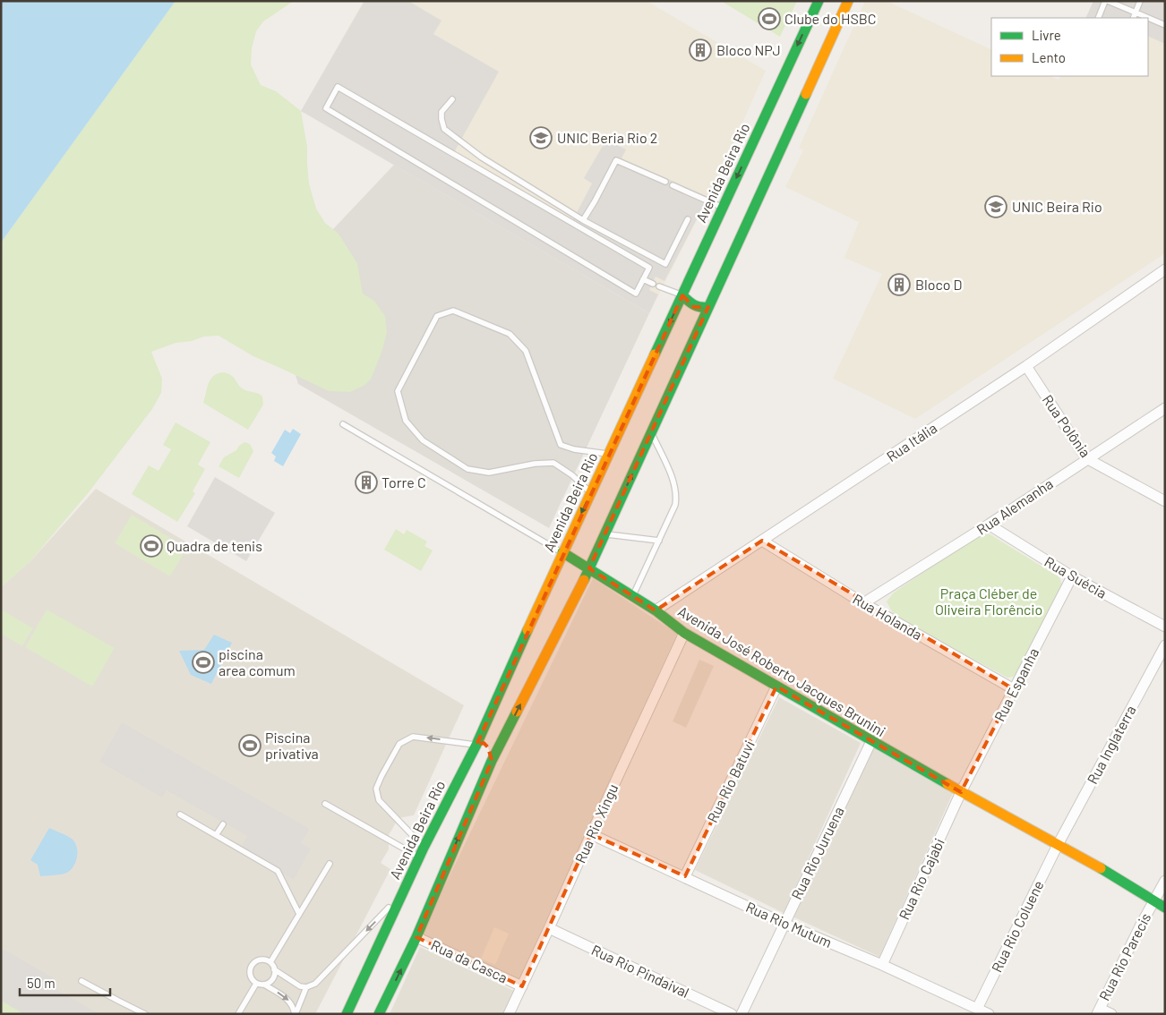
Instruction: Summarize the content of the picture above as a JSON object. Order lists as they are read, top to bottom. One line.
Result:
{"streets":{"main road":["Avenida Beira Rio","Avenida José Roberto Jacques Brunini"],"street":["Rua Polônia","Rua Itália","Rua Alemanha","Rua Suécia","Rua Holanda","Rua Espanha","Rua Inglaterra","Rua Rio Batuvi","Rua Rio Xingu","Rua Rio Juruena","Rua Rio Cajabi","Rua Rio Mutum","Rua Rio Coluene","Rua Rio Parecis","Rua da Casca","Rua Rio Pindaival"]},"crossings":[["Avenida Beira Rio","Avenida José Roberto Jacques Brunini"],["Rua Polônia","Rua Itália"],["Rua Polônia","Rua Alemanha"],["Rua Itália","Rua Holanda"],["Rua Itália","Avenida José Roberto Jacques Brunini"],["Rua Alemanha","Rua Suécia"],["Rua Alemanha","Rua Holanda"],["Rua Suécia","Rua Espanha"],["Rua Holanda","Rua Espanha"],["Avenida José Roberto Jacques Brunini","Rua Espanha"],["Avenida José Roberto Jacques Brunini","Rua Inglaterra"],["Avenida José Roberto Jacques Brunini","Rua Rio Batuvi"],["Avenida José Roberto Jacques Brunini","Rua Rio Xingu"],["Avenida José Roberto Jacques Brunini","Rua Rio Juruena"],["Avenida José Roberto Jacques Brunini","Rua Rio Cajabi"],["Avenida José Roberto Jacques Brunini","Rua Rio Coluene"],["Avenida José Roberto Jacques Brunini","Rua Rio Parecis"],["Rua Espanha","Rua Rio Cajabi"],["Rua Inglaterra","Rua Rio Coluene"],["Rua Rio Batuvi","Rua Rio Mutum"],["Rua Rio Xingu","Rua Rio Mutum"],["Rua Rio Xingu","Rua da Casca"],["Rua Rio Xingu","Rua Rio Pindaival"],["Rua Rio Juruena","Rua Rio Mutum"],["Rua Rio Cajabi","Rua Rio Mutum"],["Rua Rio Mutum","Rua Rio Coluene"]],"parks":["Praça Cléber de Oliveira Florêncio"],"places":{"sports":["Clube do HSBC","Quadra de tenis","piscina area comum","Piscina privativa"],"building":["Bloco NPJ","Bloco D","Torre C"],"school or university":["UNIC Beria Rio 2","UNIC Beira Rio"]},"legend":["Livre","Lento"],"scale_bar":"50 m"}
